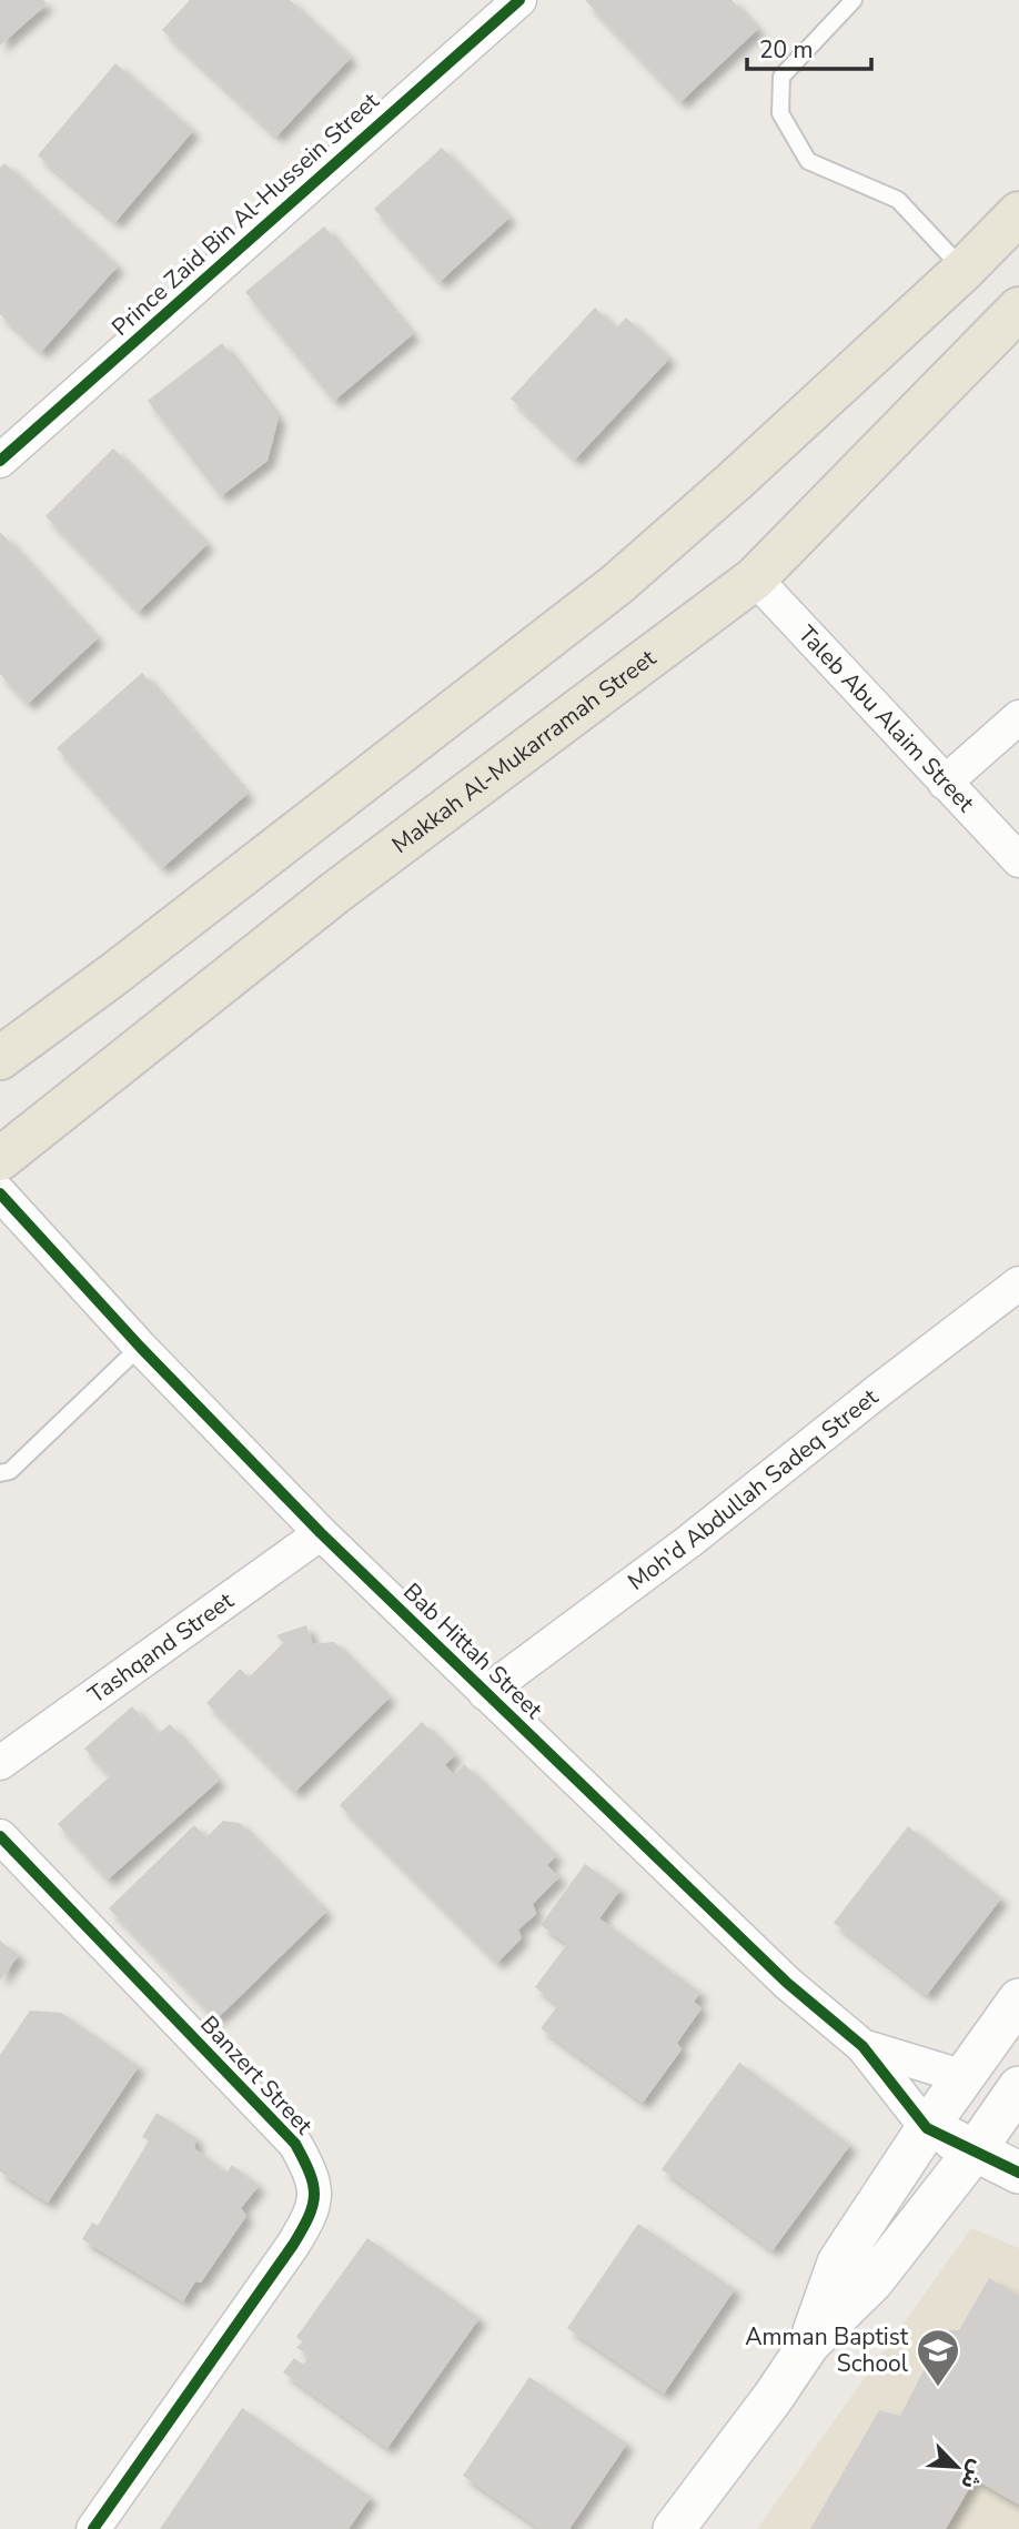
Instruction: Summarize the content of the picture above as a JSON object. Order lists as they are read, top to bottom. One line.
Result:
{"streets":{"main road":["Makkah Al-Mukarramah Street"],"street":["Prince Zaid Bin Al-Hussein Street","Taleb Abu Alaim Street","Moh'd Abdullah Sadeq Street","Tashqand Street","Bab Hittah Street","Banzert Street"]},"crossings":[["Taleb Abu Alaim Street","Makkah Al-Mukarramah Street"],["Moh'd Abdullah Sadeq Street","Bab Hittah Street"],["Tashqand Street","Bab Hittah Street"]],"places":{"school or university":["Amman Baptist School"]},"scale_bar":"20 m","north":"bottom right"}
